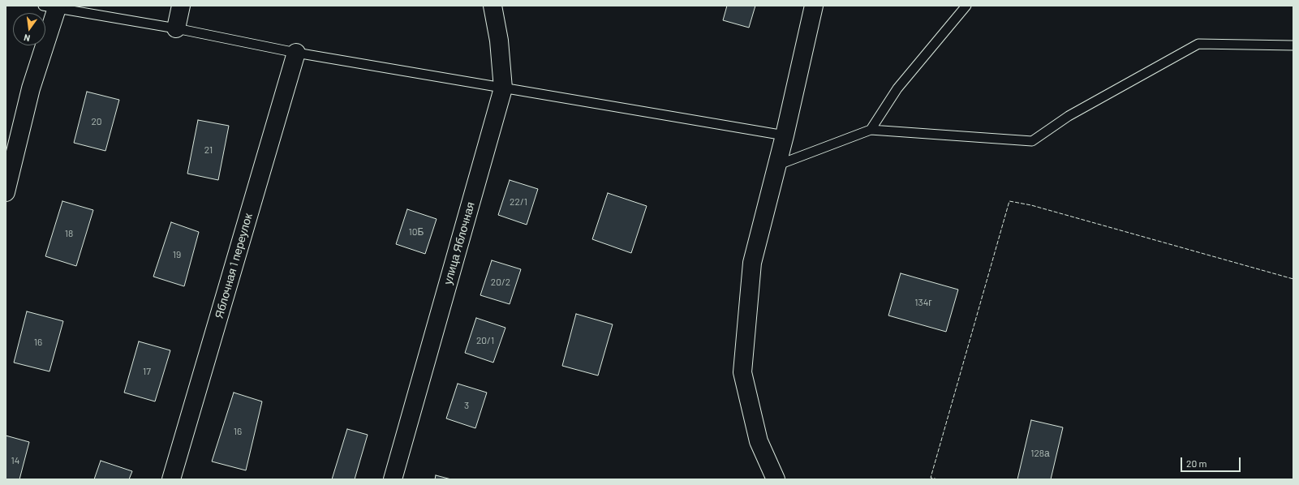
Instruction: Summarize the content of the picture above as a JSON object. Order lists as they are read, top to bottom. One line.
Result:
{"streets":{"street":["улица Яблочная","Яблочная 1 переулок"]},"house_numbers":["20","21","22/1","10Б","18","19","20/2","134г","20/1","16","17","3","16","128а","14"],"scale_bar":"20 m","north":"bottom"}
